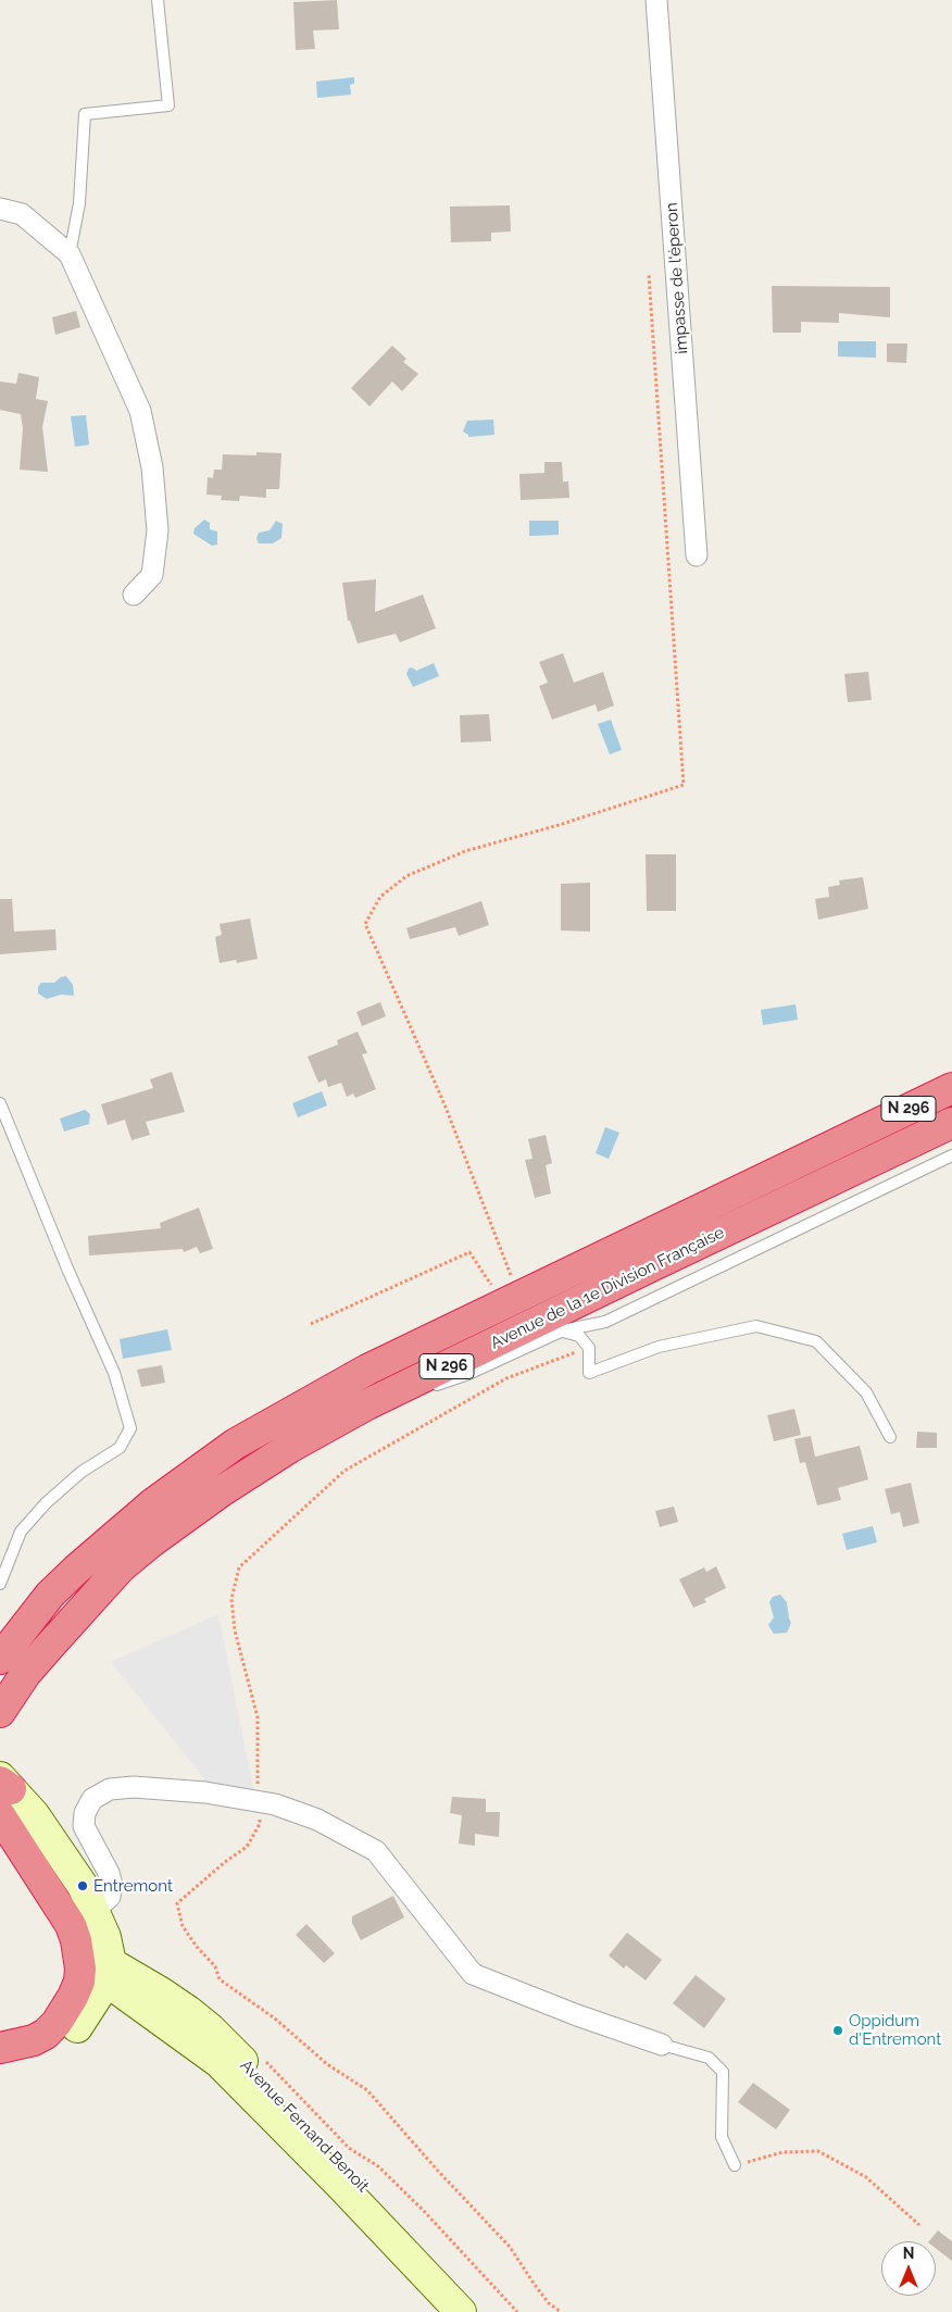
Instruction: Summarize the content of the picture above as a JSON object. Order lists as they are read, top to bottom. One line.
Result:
{"streets":{"highway":["N 296","Avenue de la 1e Division Française"],"main road":["Avenue Fernand Benoit"],"street":["impasse de l'éperon"]},"places":["Entremont","Oppidum d'Entremont"],"north":"top"}
